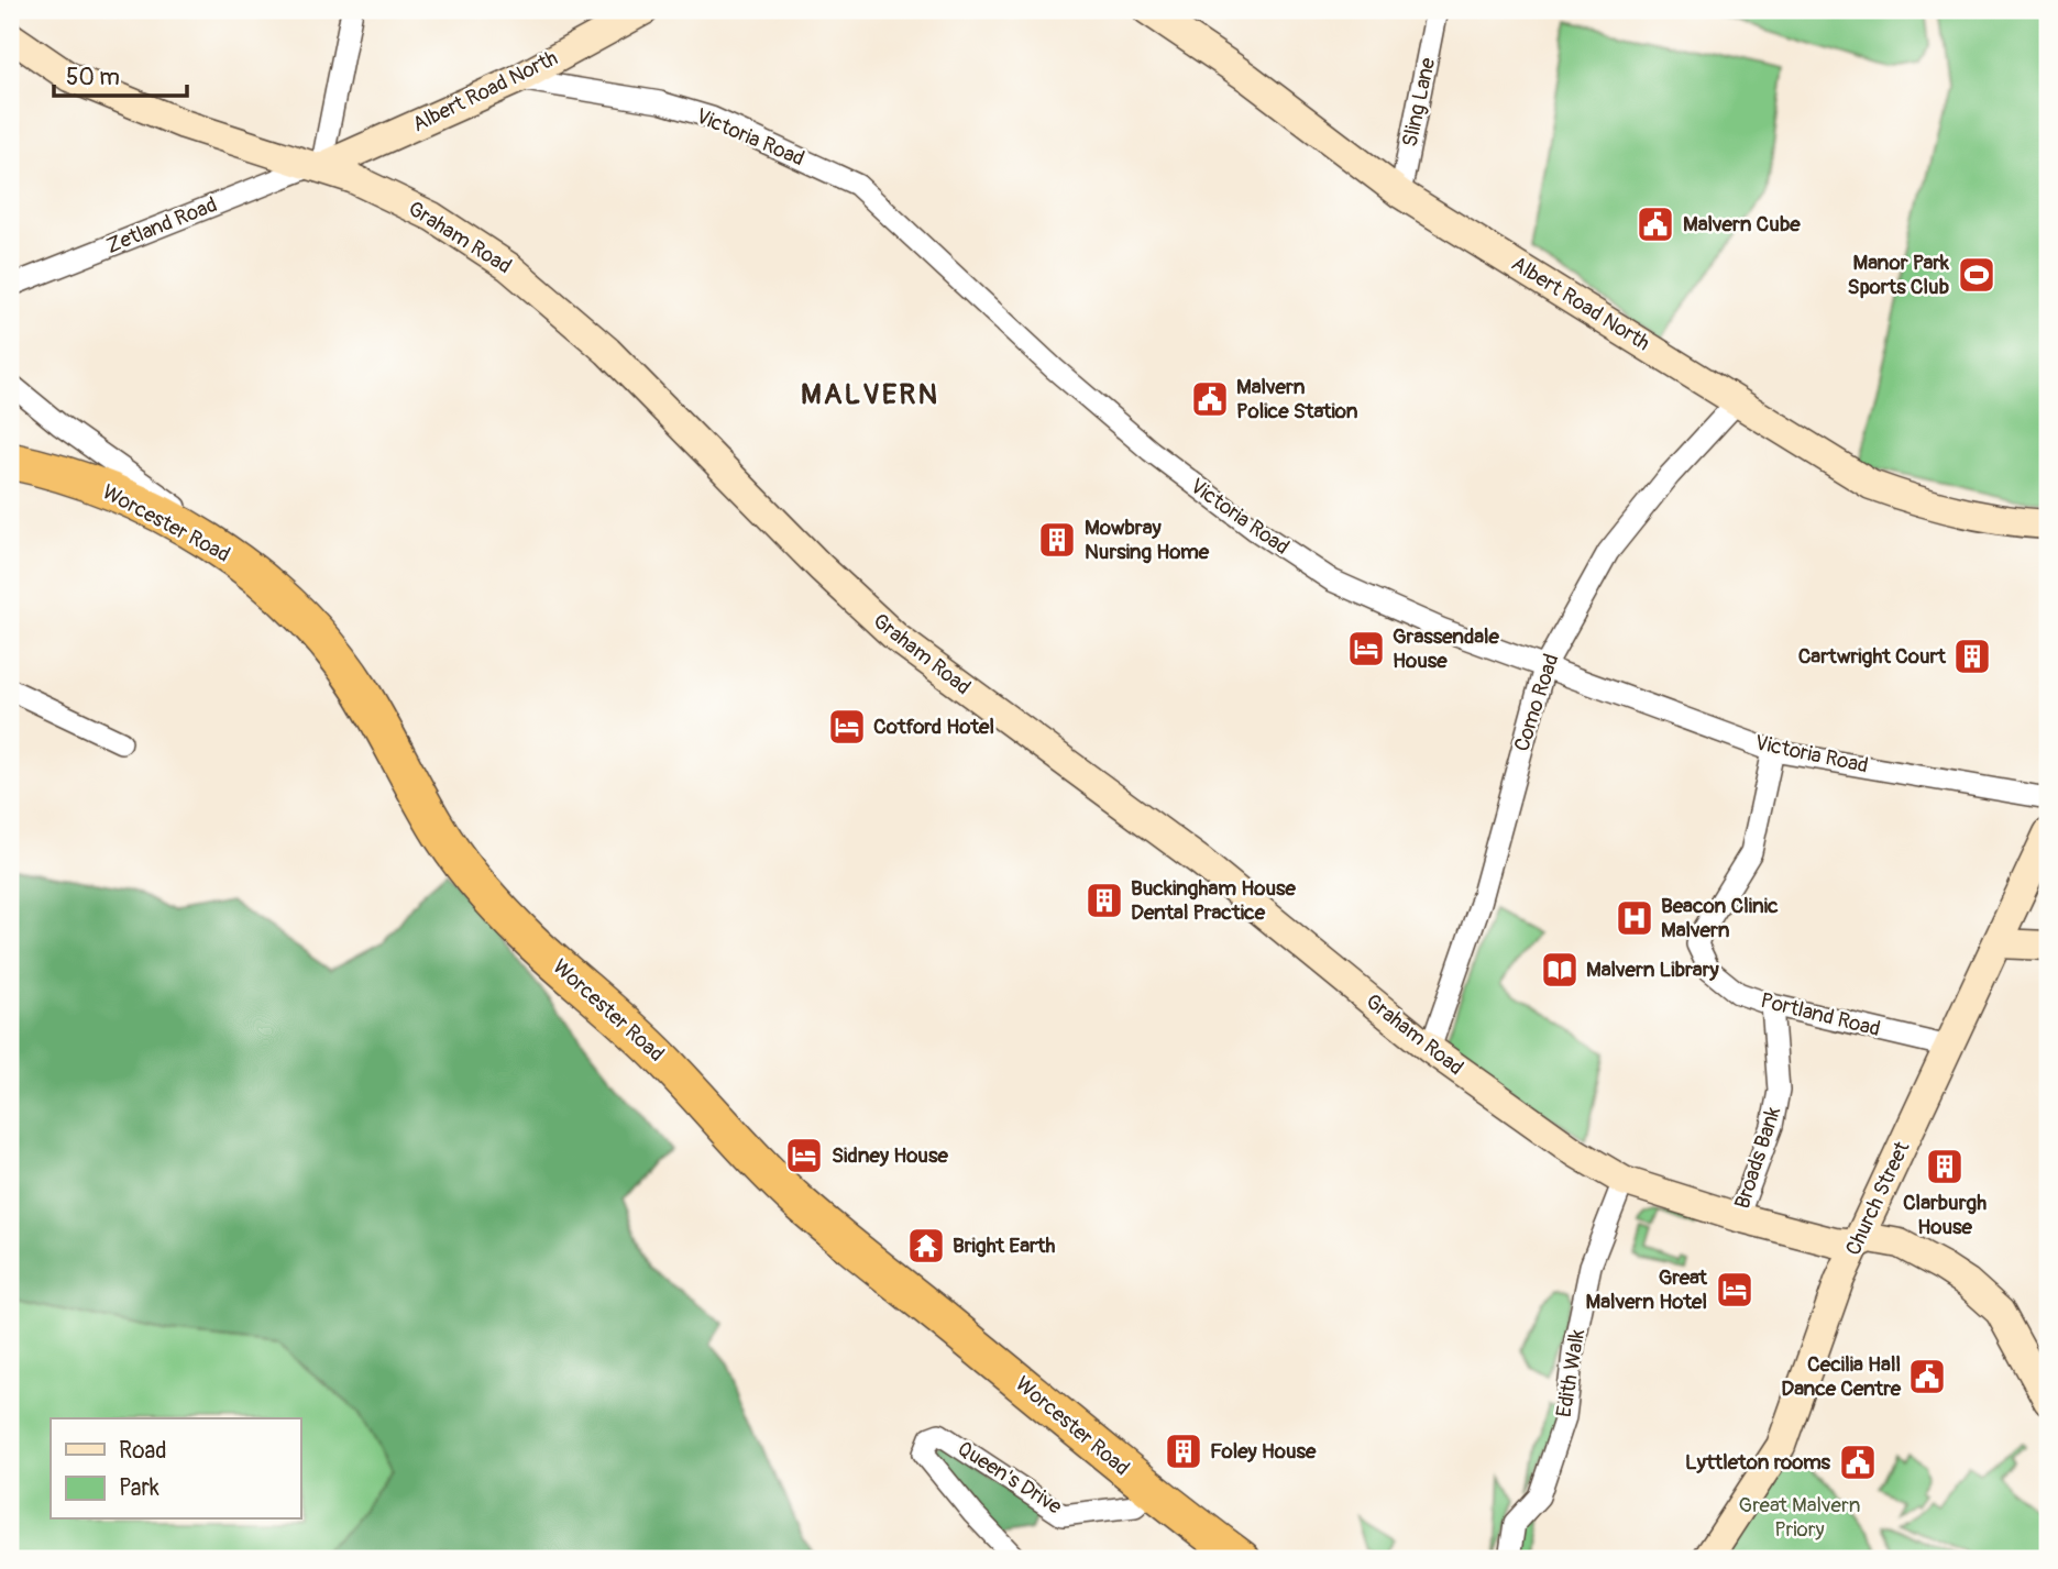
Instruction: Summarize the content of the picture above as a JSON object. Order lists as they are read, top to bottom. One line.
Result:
{"streets":{"highway":["Worcester Road"],"street":["Albert Road North","Sling Lane","Victoria Road","Zetland Road","Graham Road","Como Road","Portland Road","Broads Bank","Church Street","Edith Walk","Queen's Drive"]},"crossings":[["Albert Road North","Sling Lane"],["Albert Road North","Victoria Road"],["Albert Road North","Zetland Road"],["Albert Road North","Graham Road"],["Albert Road North","Como Road"],["Victoria Road","Como Road"],["Victoria Road","Portland Road"],["Zetland Road","Graham Road"],["Graham Road","Como Road"],["Graham Road","Broads Bank"],["Graham Road","Church Street"],["Graham Road","Edith Walk"],["Worcester Road","Queen's Drive"],["Portland Road","Broads Bank"],["Portland Road","Church Street"]],"districts":["MALVERN"],"parks":["Great Malvern Priory"],"places":{"public building":["Malvern Cube","Malvern Police Station","Cecilia Hall Dance Centre","Lyttleton rooms"],"sports":["Manor Park Sports Club"],"building":["Mowbray Nursing Home","Cartwright Court","Buckingham House Dental Practice","Clarburgh House","Foley House"],"hotel":["Grassendale House","Cotford Hotel","Sidney House","Great Malvern Hotel"],"hospital":["Beacon Clinic Malvern"],"library":["Malvern Library"],"temple":["Bright Earth"]},"legend":["Road","Park"],"scale_bar":"50 m"}
